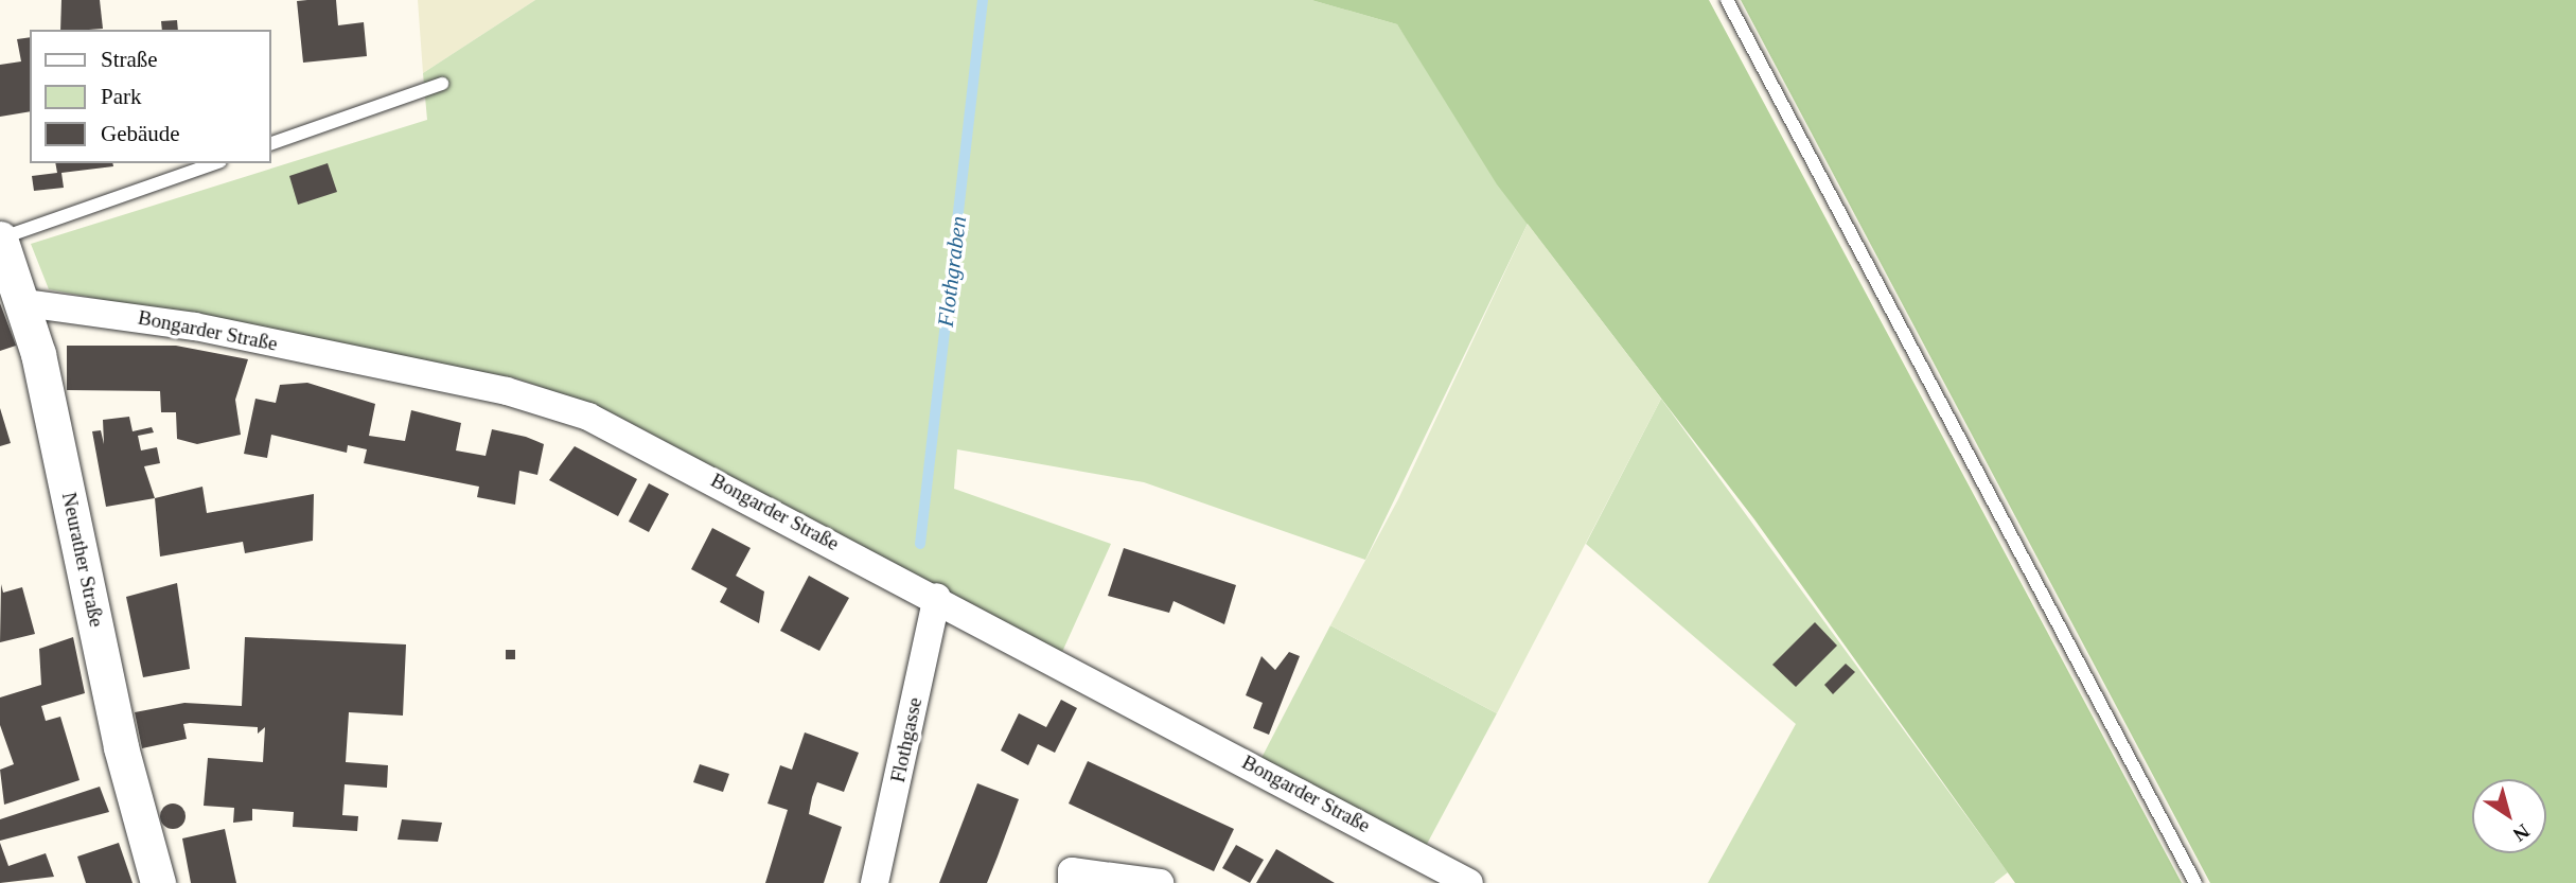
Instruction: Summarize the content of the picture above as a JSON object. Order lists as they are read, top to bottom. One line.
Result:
{"streets":{"street":["Bongarder Straße","Neurather Straße","Flothgasse"]},"crossings":[["Bongarder Straße","Neurather Straße"],["Bongarder Straße","Flothgasse"]],"water":["Flothgraben"],"legend":["Straße","Park","Gebäude"],"north":"bottom right"}
